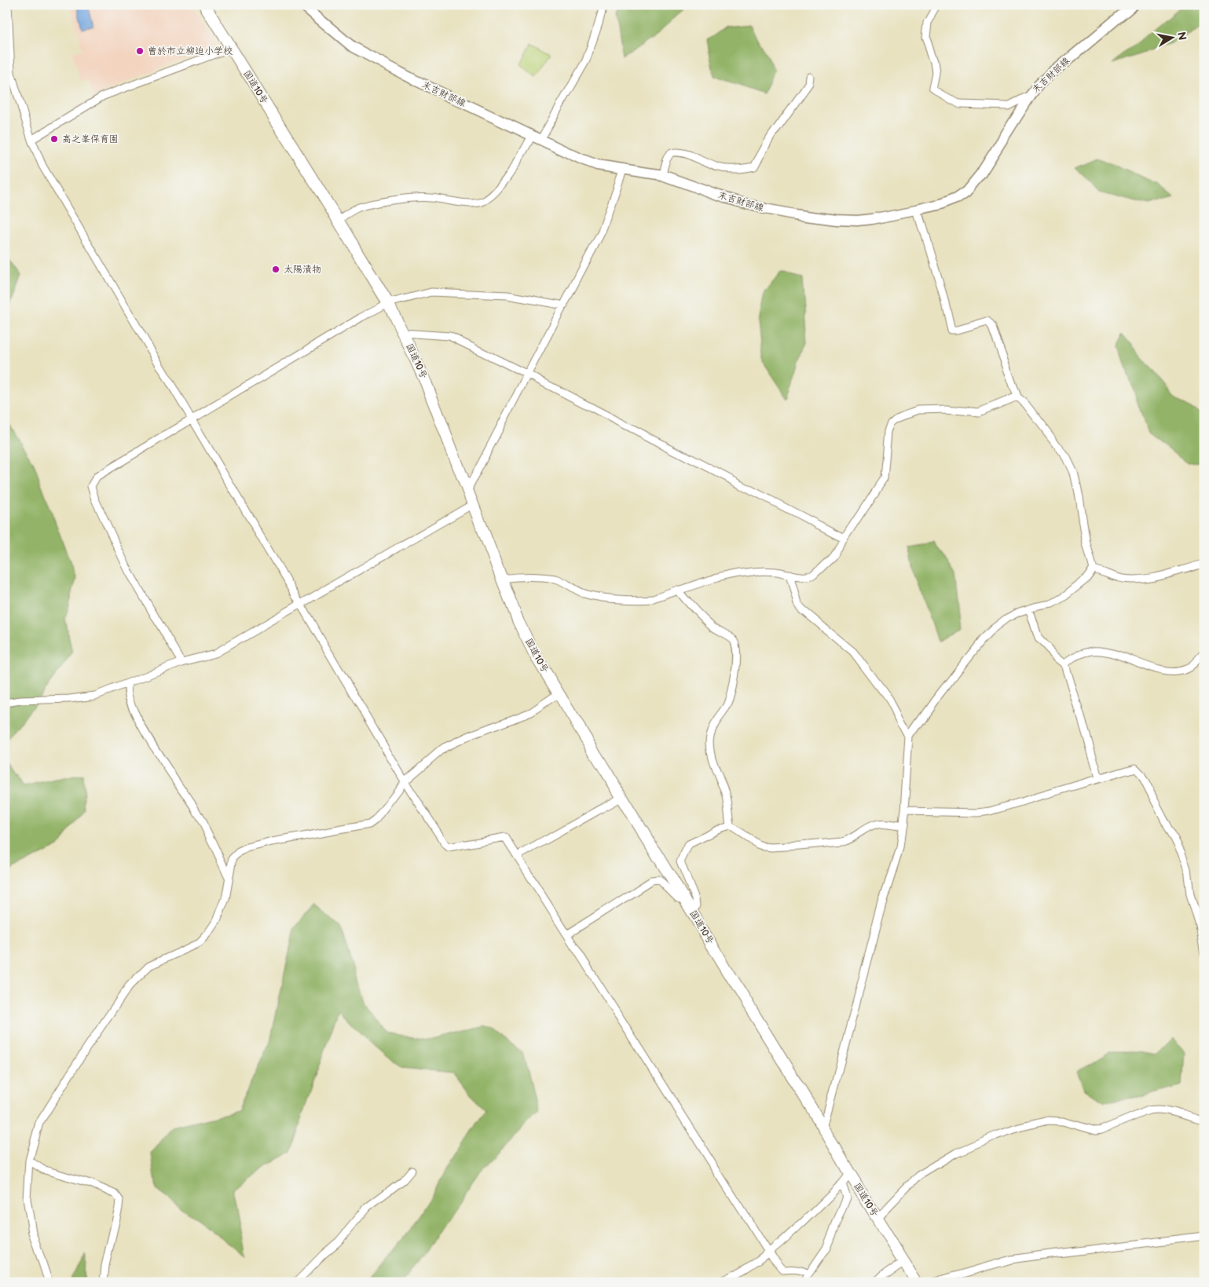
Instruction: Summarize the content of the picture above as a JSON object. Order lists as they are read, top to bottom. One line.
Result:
{"streets":{"highway":["国道10号"],"main road":["末吉財部線"]},"places":["曽於市立柳迫小学校","高之峯保育園","太陽漬物"],"north":"right"}
